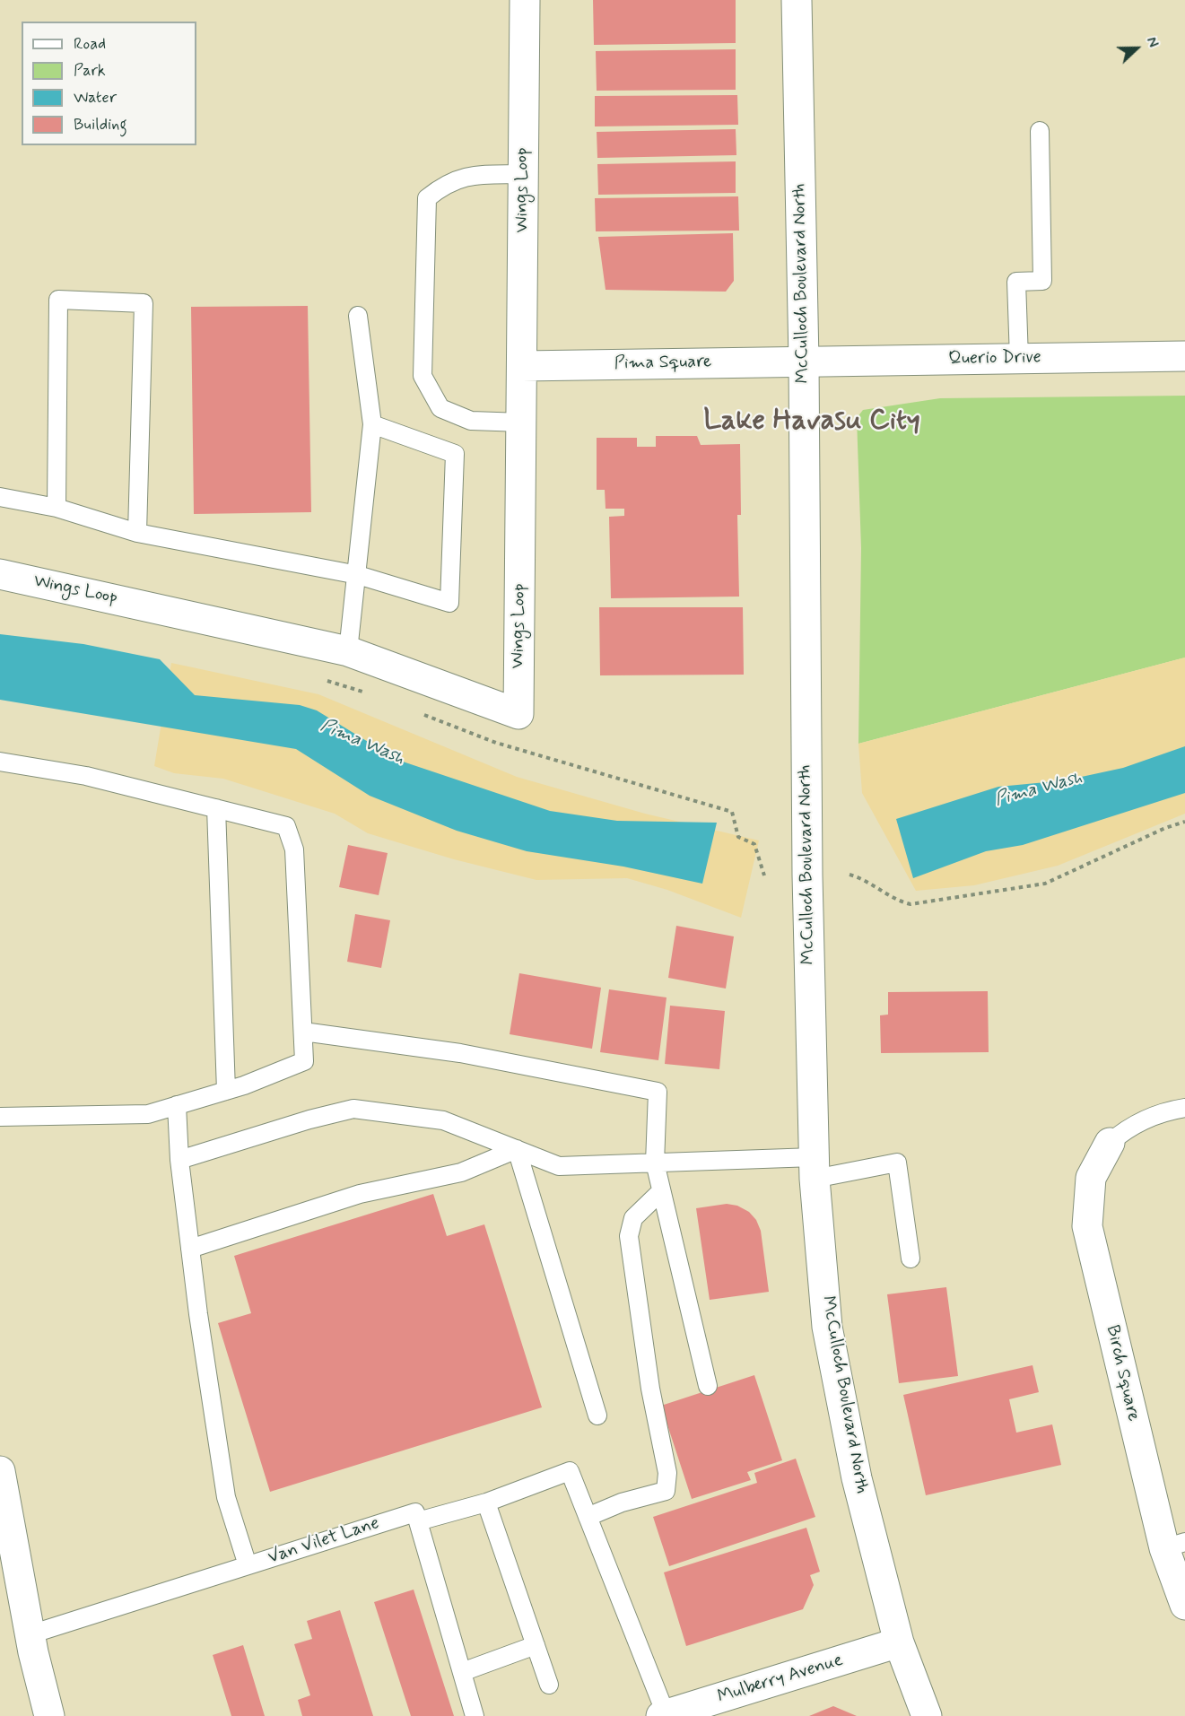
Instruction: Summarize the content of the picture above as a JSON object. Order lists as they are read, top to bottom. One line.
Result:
{"streets":{"street":["Wings Loop","McCulloch Boulevard North","Querio Drive","Pima Square","Birch Square","Mulberry Avenue"],"lane":["Van Vilet Lane"]},"crossings":[["Wings Loop","Pima Square"],["McCulloch Boulevard North","Querio Drive"],["McCulloch Boulevard North","Pima Square"],["McCulloch Boulevard North","Mulberry Avenue"],["Querio Drive","Pima Square"]],"districts":["Lake Havasu City"],"water":["Pima Wash"],"legend":["Road","Park","Water","Building"],"north":"right"}
